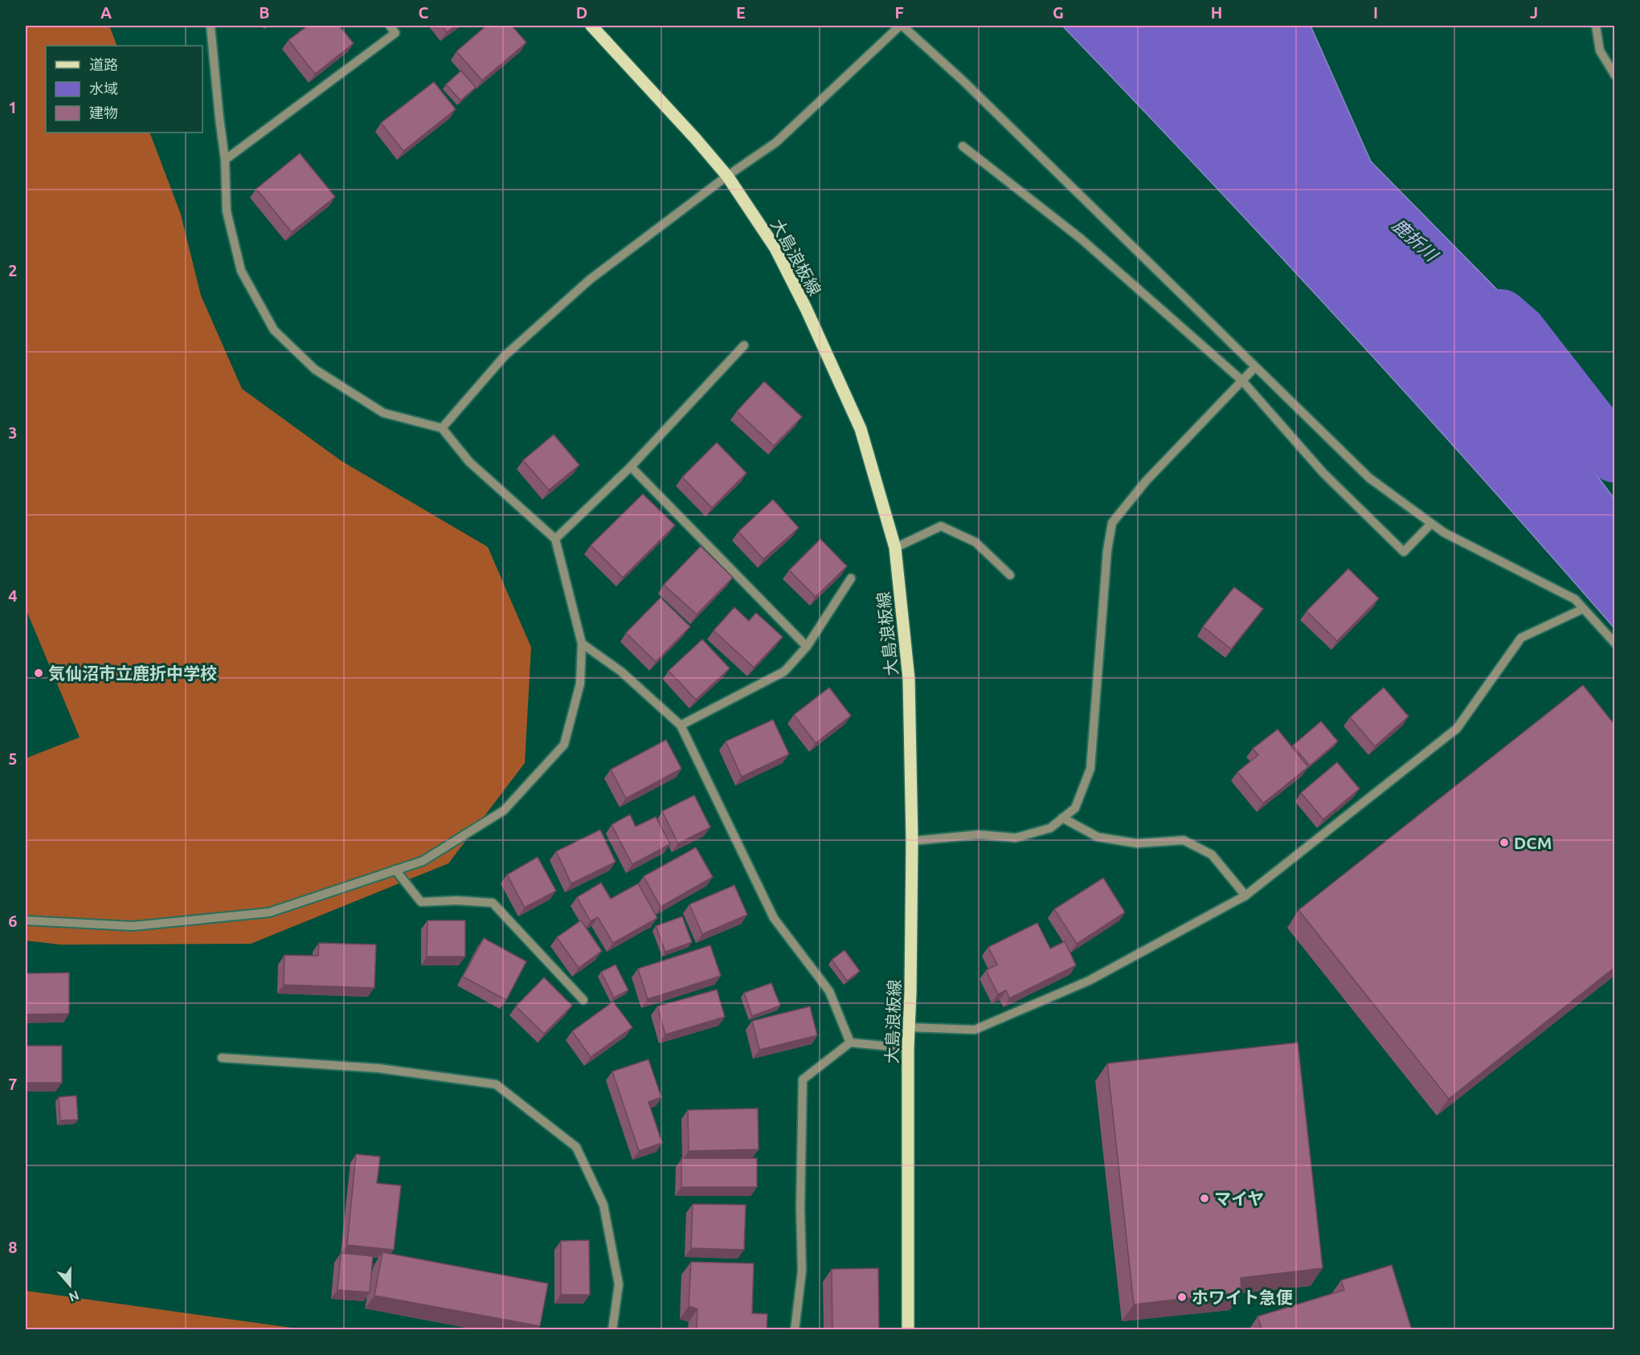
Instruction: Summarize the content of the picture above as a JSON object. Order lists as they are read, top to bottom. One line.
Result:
{"streets":{"main road":["大島浪板線"]},"water":["鹿折川"],"places":["気仙沼市立鹿折中学校","DCM","マイヤ","ホワイト急便"],"legend":["道路","水域","建物"],"north":"bottom","grid":{"columns":["A","B","C","D","E","F","G","H","I","J"],"rows":["1","2","3","4","5","6","7","8"]}}
